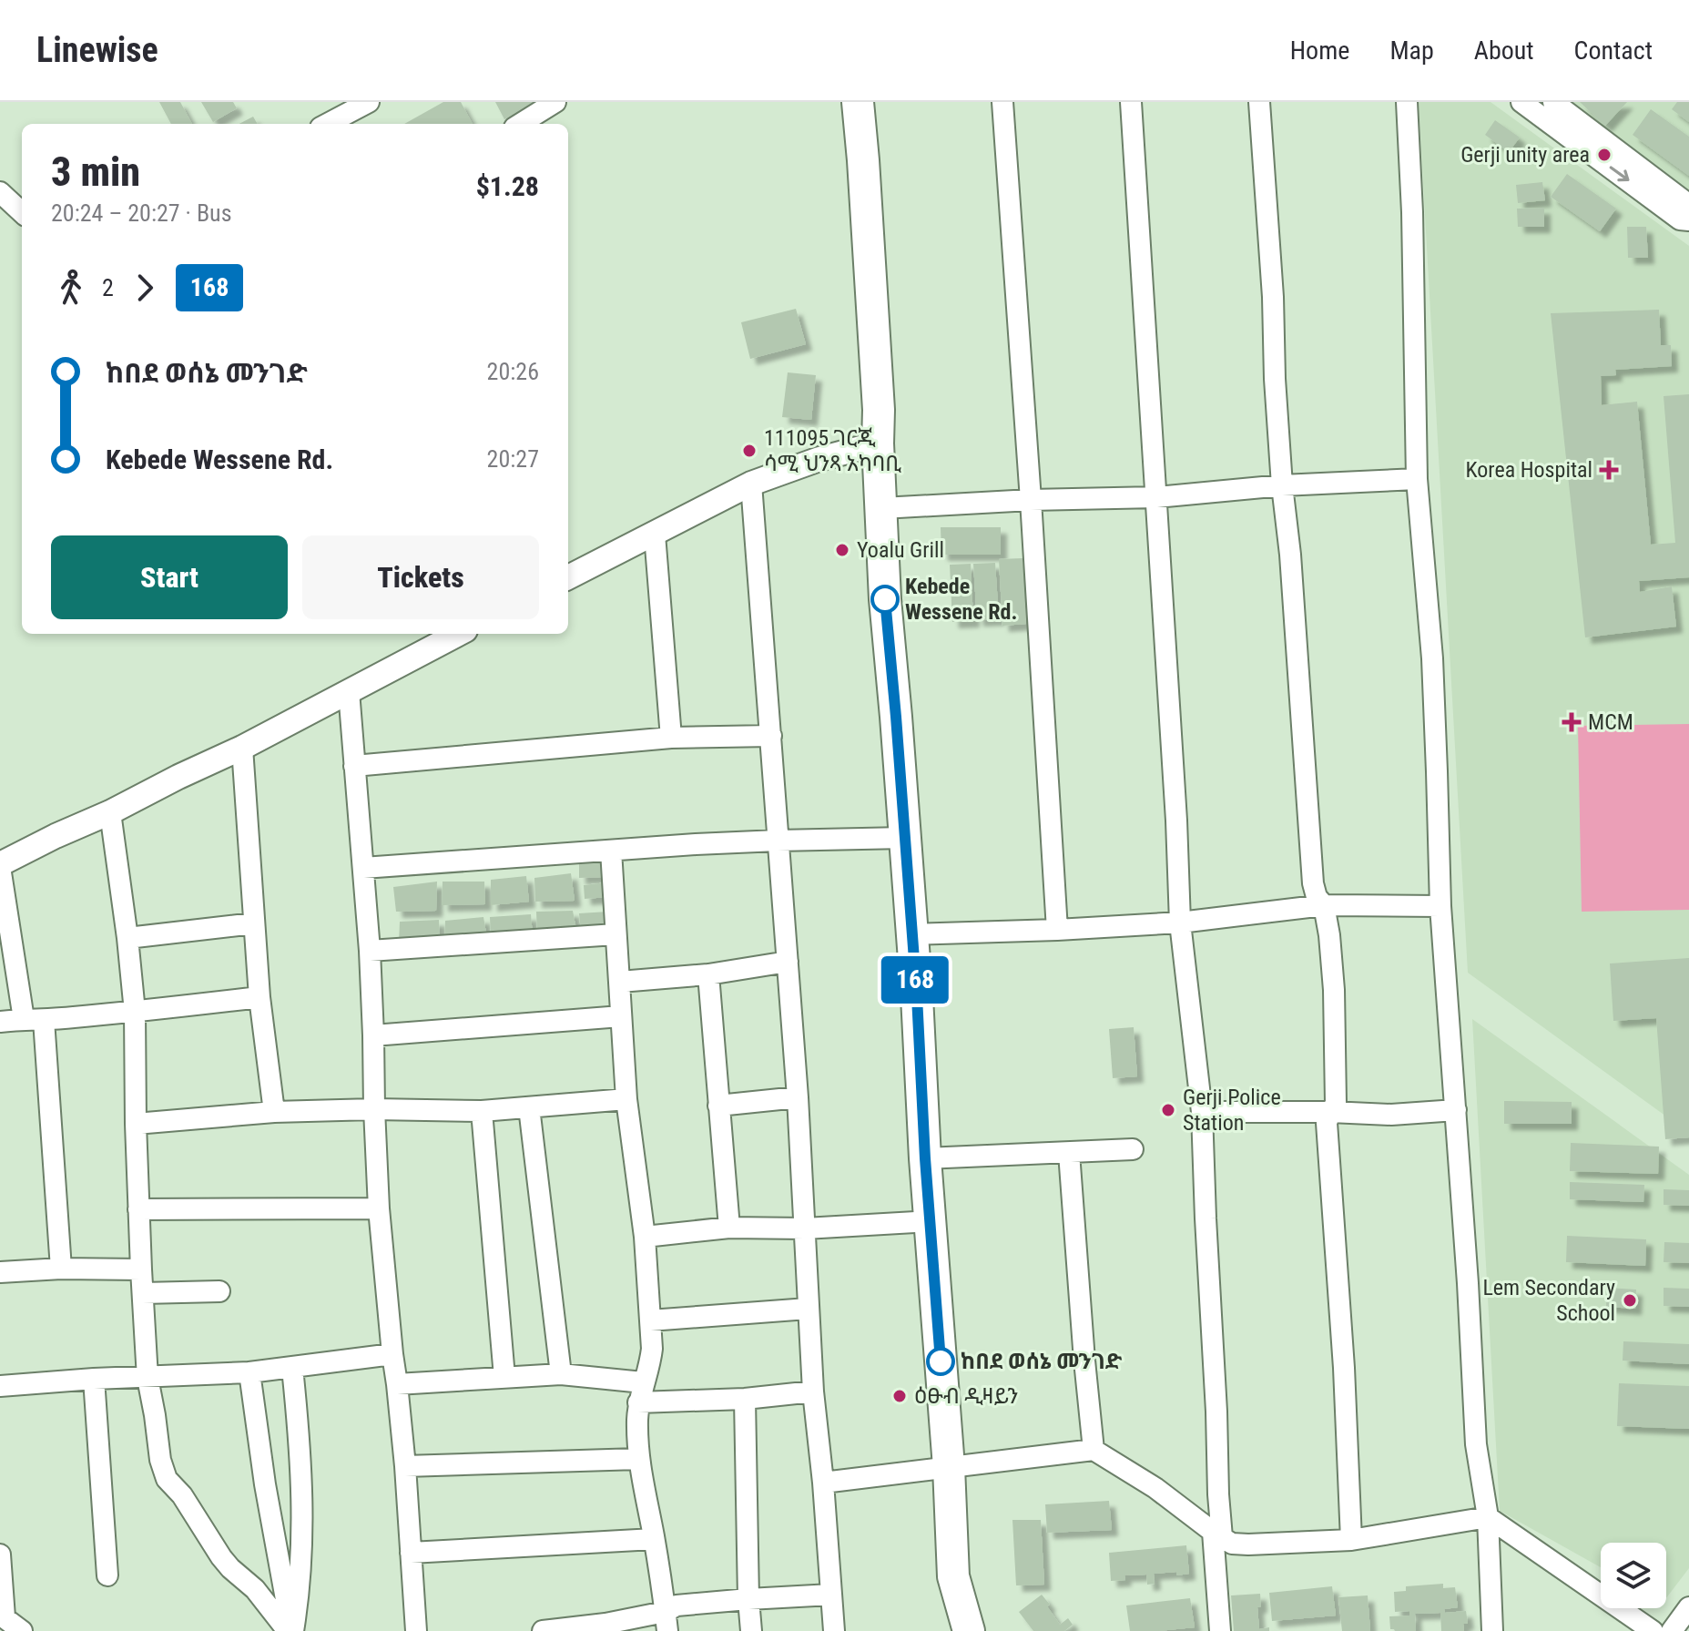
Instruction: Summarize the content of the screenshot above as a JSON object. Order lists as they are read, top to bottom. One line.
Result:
{"places":{"other":["Gerji unity area","111095 ገርጂ ሳሚ ህንጻ አካባቢ","Yoalu Grill","Kebede Wessene Rd.","Gerji Police Station","Lem Secondary School","ከበደ ወሰኔ መንገድ","ዕፁብ ዲዛይን"],"health":["Korea Hospital","MCM"]},"lines":["bus line 168"],"page":{"header":"Linewise","nav":["Home","Map","About","Contact"],"on_map":"168","heading":["3 min","20:24 – 20:27 · Bus","$1.28"],"legs":["2","168"],"list":[{"name":"ከበደ ወሰኔ መንገድ","value":"20:26"},{"name":"Kebede Wessene Rd.","value":"20:27"}],"buttons":["Start","Tickets"]}}
